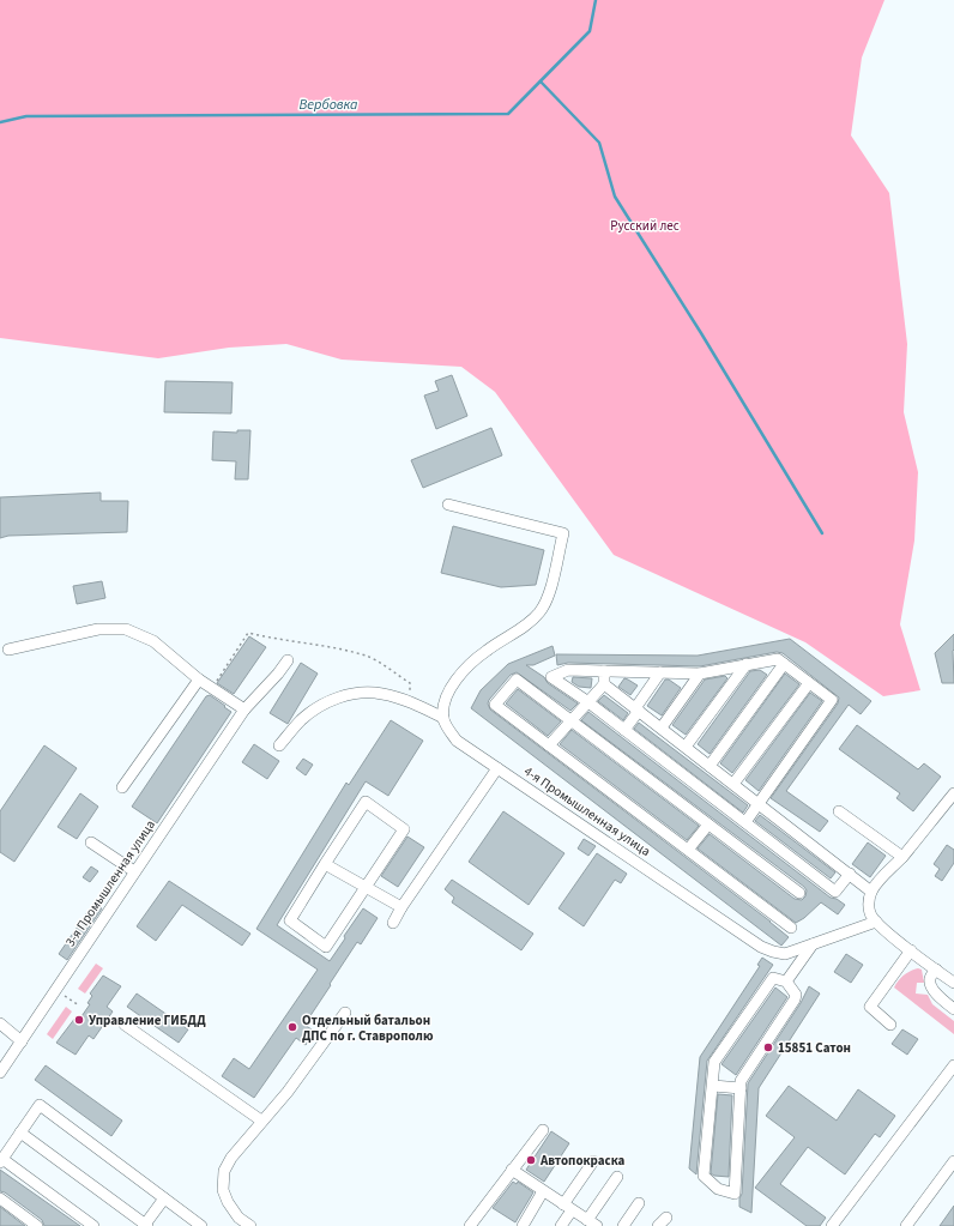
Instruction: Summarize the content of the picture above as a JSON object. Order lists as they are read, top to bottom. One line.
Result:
{"streets":{"street":["4-я Промышленная улица","3-я Промышленная улица"]},"water":["Вербовка"],"parks":["Русский лес"],"places":["Управление ГИБДД","Отдельный батальон ДПС по г. Ставрополю","15851 Сатон","Автопокраска"]}
